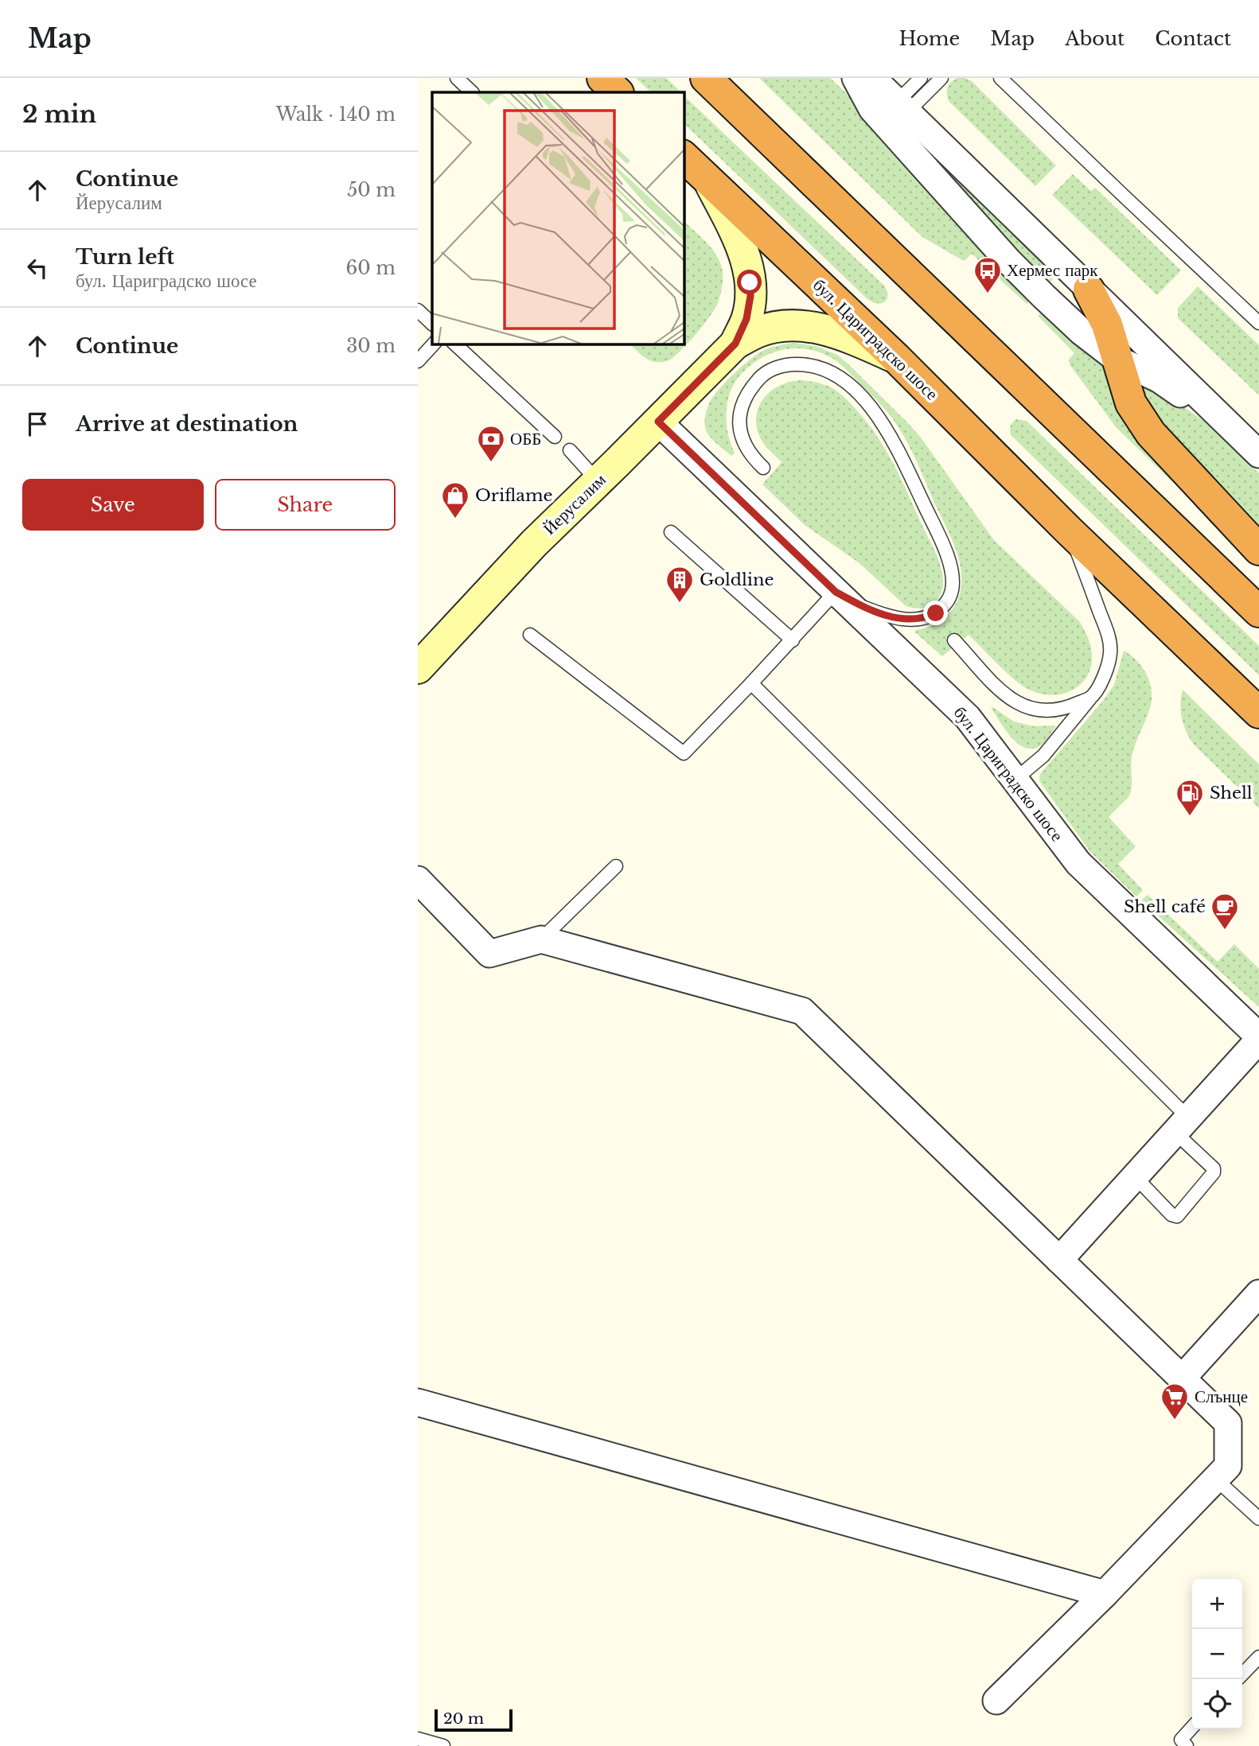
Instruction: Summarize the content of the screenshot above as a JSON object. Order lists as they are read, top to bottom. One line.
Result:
{"streets":{"highway":["бул. Цариградско шосе"],"street":["Йерусалим"]},"crossings":[["бул. Цариградско шосе","Йерусалим"]],"places":{"bus stop":["Хермес парк"],"bank":["ОББ"],"shop":["Oriflame"],"building":["Goldline"],"fuel station":["Shell"],"cafe":["Shell café"],"supermarket":["Слънце"]},"scale_bar":"20 m","page":{"header":"Map","nav":["Home","Map","About","Contact"],"heading":["2 min","Walk · 140 m"],"list":[["Continue","Йерусалим","50 m"],["Turn left","бул. Цариградско шосе","60 m"],["Continue","30 m"],"Arrive at destination"],"buttons":["Save","Share"],"map_buttons":["+","−"],"scale":"20 m"}}
